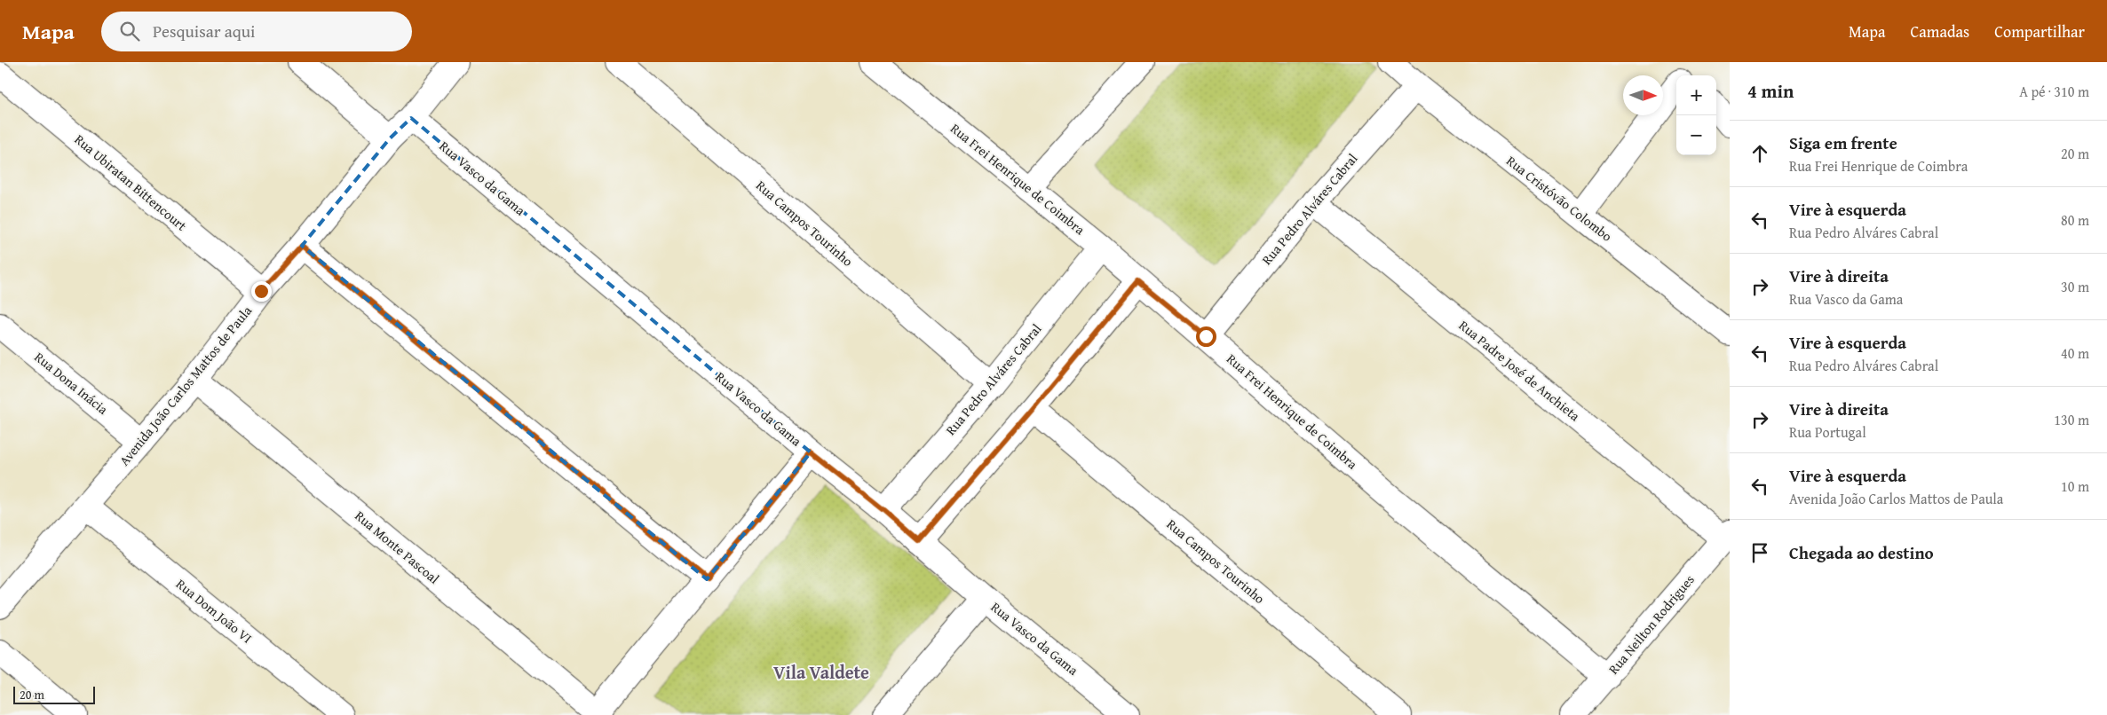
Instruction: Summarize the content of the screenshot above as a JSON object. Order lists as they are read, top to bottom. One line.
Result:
{"streets":{"street":["Rua Vasco da Gama","Rua Frei Henrique de Coimbra","Rua Ubiratan Bittencourt","Rua Cristóvão Colombo","Rua Pedro Alváres Cabral","Rua Campos Tourinho","Rua Padre José de Anchieta","Rua Dona Inácia","Avenida João Carlos Mattos de Paula","Rua Monte Pascoal","Rua Dom João VI","Rua Neilton Rodrigues"]},"crossings":[["Rua Vasco da Gama","Rua Pedro Alváres Cabral"],["Rua Vasco da Gama","Avenida João Carlos Mattos de Paula"],["Rua Frei Henrique de Coimbra","Rua Pedro Alváres Cabral"],["Rua Frei Henrique de Coimbra","Rua Neilton Rodrigues"],["Rua Ubiratan Bittencourt","Avenida João Carlos Mattos de Paula"],["Rua Cristóvão Colombo","Rua Pedro Alváres Cabral"],["Rua Pedro Alváres Cabral","Rua Campos Tourinho"],["Rua Pedro Alváres Cabral","Rua Padre José de Anchieta"],["Rua Padre José de Anchieta","Rua Neilton Rodrigues"],["Rua Dona Inácia","Avenida João Carlos Mattos de Paula"],["Avenida João Carlos Mattos de Paula","Rua Monte Pascoal"],["Avenida João Carlos Mattos de Paula","Rua Dom João VI"]],"districts":["Vila Valdete"],"scale_bar":"20 m","north":"right","page":{"header":"Mapa","search":"Pesquisar aqui","nav":["Mapa","Camadas","Compartilhar"],"heading":["4 min","A pé · 310 m"],"map_buttons":["+","−"],"list":[["Siga em frente","Rua Frei Henrique de Coimbra","20 m"],["Vire à esquerda","Rua Pedro Alváres Cabral","80 m"],["Vire à direita","Rua Vasco da Gama","30 m"],["Vire à esquerda","Rua Pedro Alváres Cabral","40 m"],["Vire à direita","Rua Portugal","130 m"],["Vire à esquerda","Avenida João Carlos Mattos de Paula","10 m"],"Chegada ao destino"],"scale":"20 m"}}
